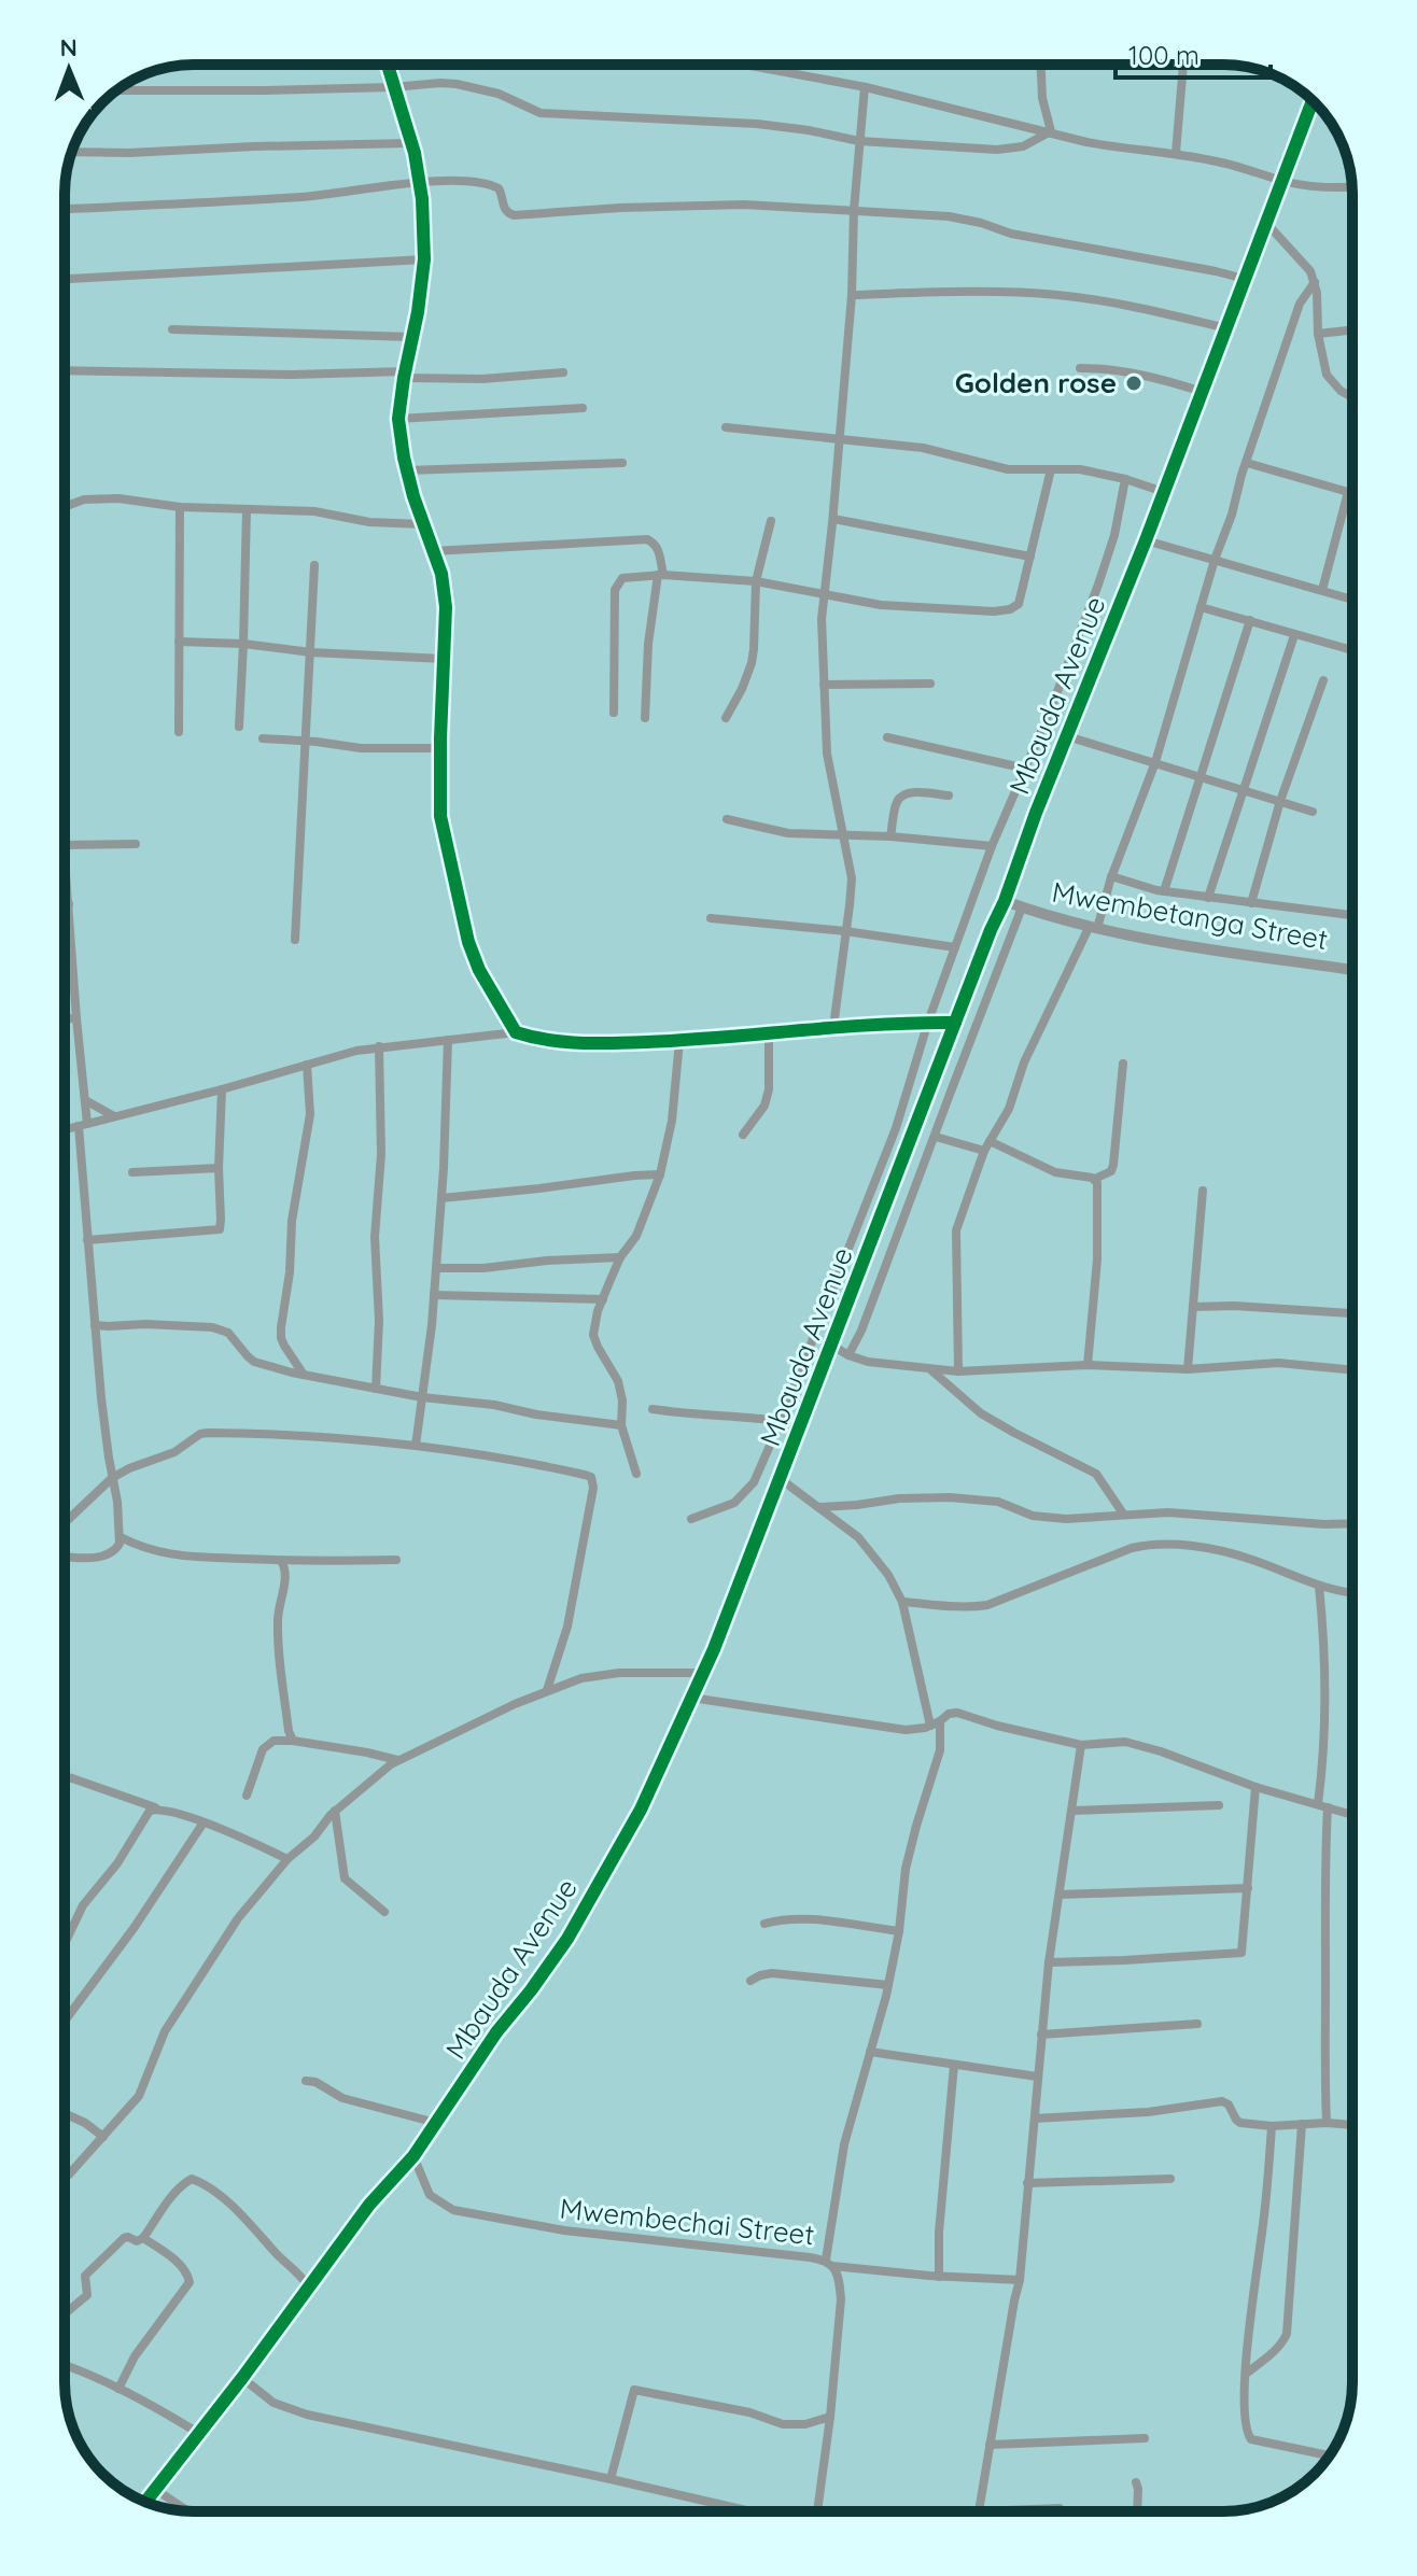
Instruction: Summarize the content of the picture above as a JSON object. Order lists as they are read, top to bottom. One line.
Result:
{"streets":{"street":["Mbauda Avenue","Mwembetanga Street","Mwembechai Street"]},"crossings":[["Mbauda Avenue","Mwembetanga Street"],["Mbauda Avenue","Mwembechai Street"]],"places":["Golden rose"],"scale_bar":"100 m","north":"top"}
